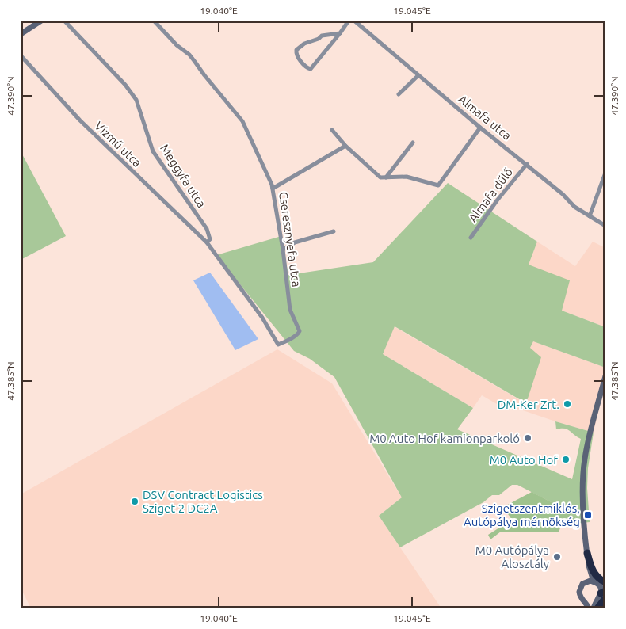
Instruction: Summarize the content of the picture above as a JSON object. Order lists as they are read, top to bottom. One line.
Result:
{"streets":{"street":["Almafa utca","Vízmű utca","Meggyfa utca","Almafa dűlő","Cseresznyefa utca"]},"crossings":[["Almafa utca","Almafa dűlő"],["Vízmű utca","Meggyfa utca"],["Meggyfa utca","Cseresznyefa utca"]],"places":{"other":["DM-Ker Zrt.","M0 Auto Hof kamionparkoló","M0 Auto Hof","DSV Contract Logistics Sziget 2 DC2A","M0 Autópálya Alosztály"],"transit":["Szigetszentmiklós, Autópálya mérnökség"]},"coordinates":["19.040°E","19.045°E","47.390°N","47.385°N"]}
